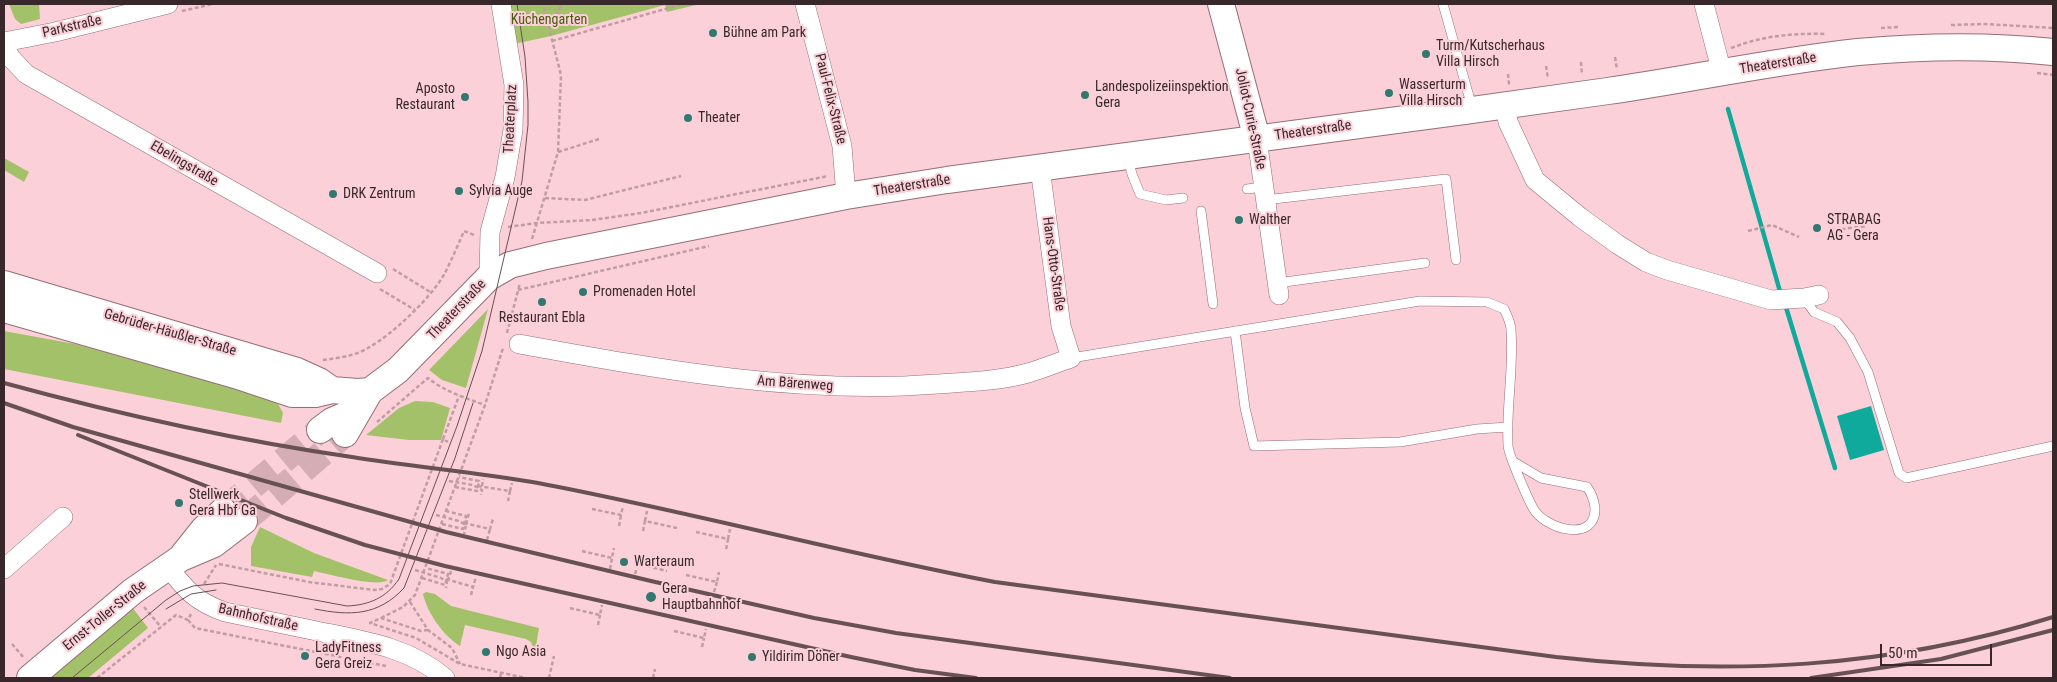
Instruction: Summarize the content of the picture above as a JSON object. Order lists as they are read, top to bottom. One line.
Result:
{"streets":{"main road":["Theaterstraße","Joliot-Curie-Straße","Gebrüder-Häußler-Straße","Ernst-Toller-Straße"],"street":["Parkstraße","Paul-Felix-Straße","Theaterplatz","Ebelingstraße","Hans-Otto-Straße","Am Bärenweg","Bahnhofstraße"]},"crossings":[["Parkstraße","Ebelingstraße"],["Theaterstraße","Paul-Felix-Straße"],["Theaterstraße","Theaterplatz"],["Theaterstraße","Joliot-Curie-Straße"],["Theaterstraße","Hans-Otto-Straße"],["Theaterstraße","Gebrüder-Häußler-Straße"],["Hans-Otto-Straße","Am Bärenweg"],["Ernst-Toller-Straße","Bahnhofstraße"]],"parks":["Küchengarten"],"places":["Bühne am Park","Turm/Kutscherhaus Villa Hirsch","Wasserturm Villa Hirsch","Landespolizeiinspektion Gera","Aposto Restaurant","Theater","Sylvia Auge","DRK Zentrum","Walther","STRABAG AG - Gera","Promenaden Hotel","Restaurant Ebla","Stellwerk Gera Hbf Ga","Warteraum","Gera Hauptbahnhof","Ngo Asia","LadyFitness Gera Greiz","Yildirim Döner"],"scale_bar":"50 m"}
